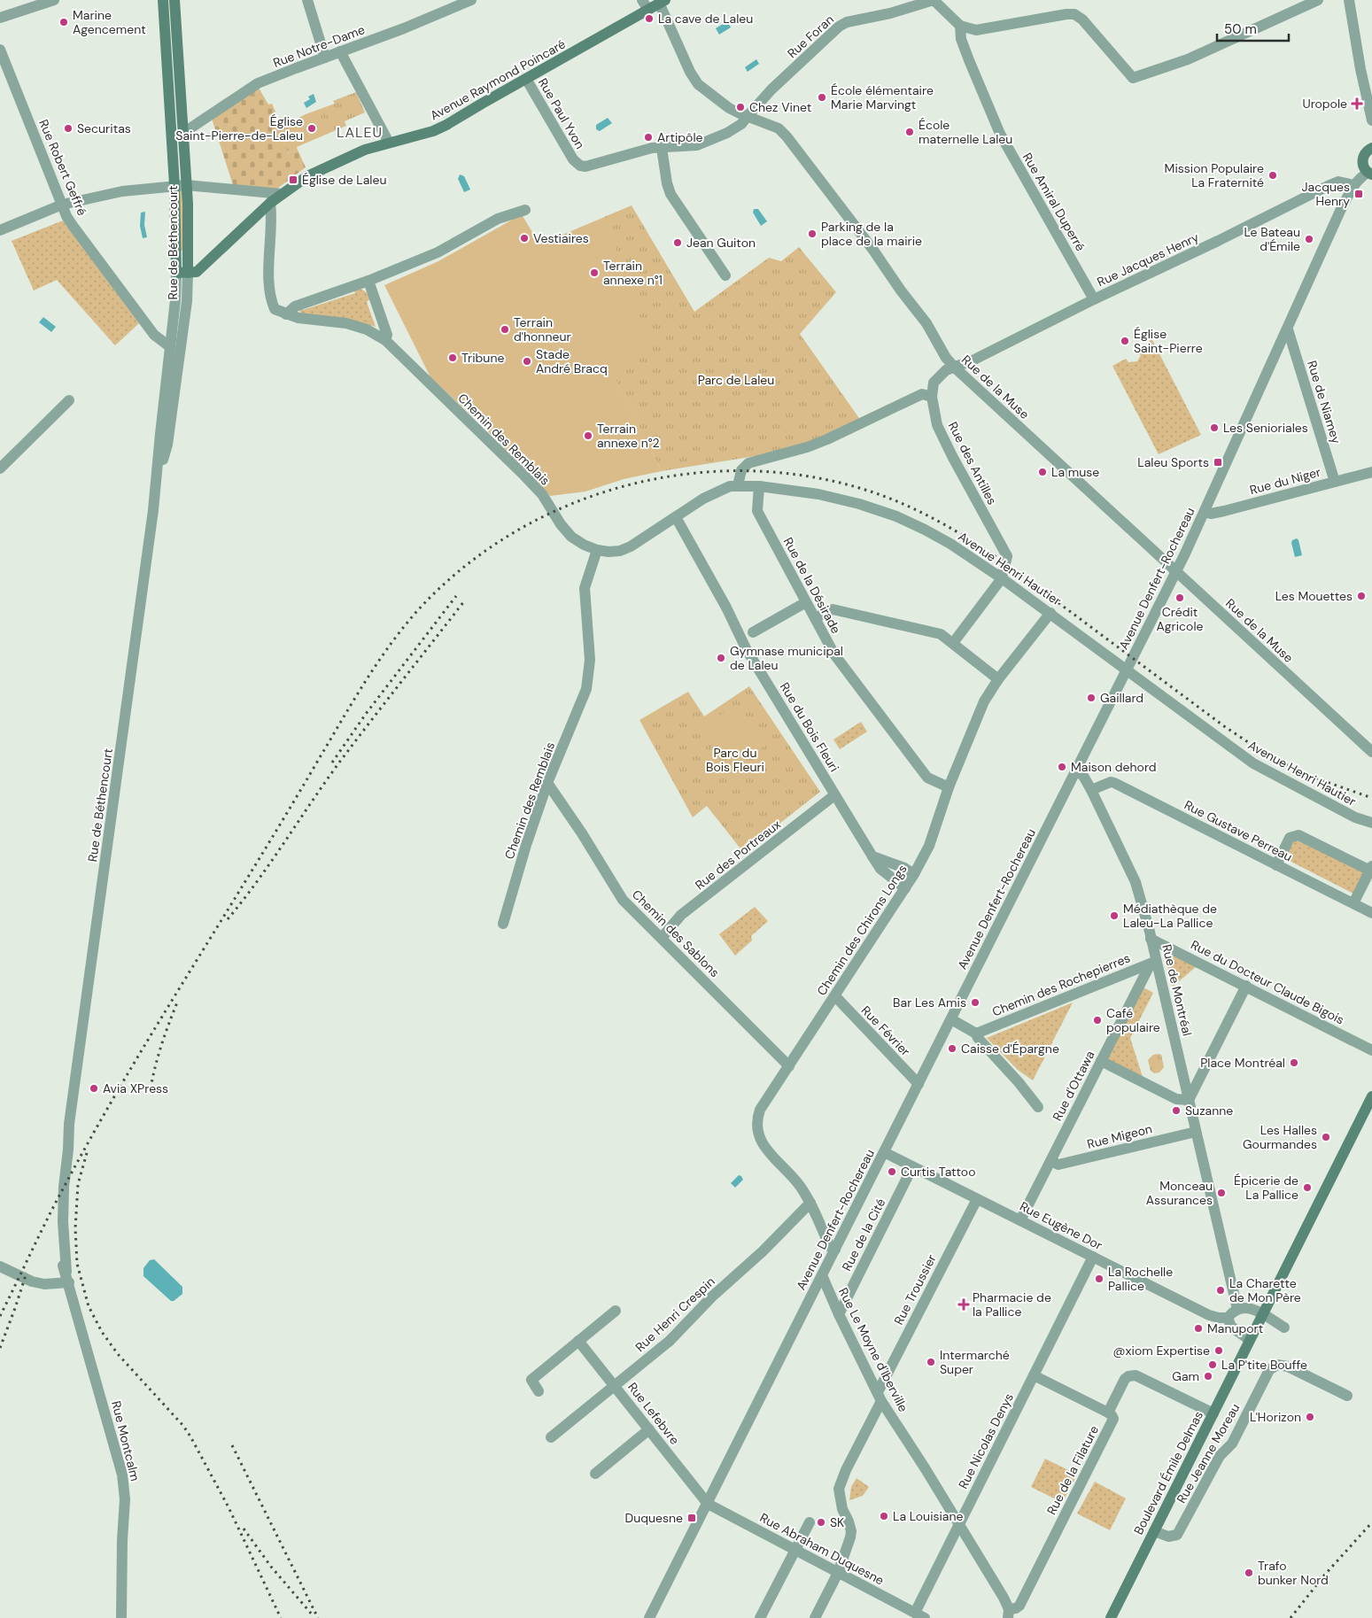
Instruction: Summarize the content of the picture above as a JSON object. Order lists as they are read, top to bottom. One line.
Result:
{"streets":{"main road":["Avenue Raymond Poincaré","Rue de Béthencourt","Boulevard Émile Delmas"],"street":["Rue Foran","Rue Notre-Dame","Rue Paul Yvon","Rue Robert Geffré","Rue Amiral Duperré","Rue Jacques Henry","Rue de la Muse","Rue de Niamey","Chemin des Remblais","Rue des Antilles","Rue du Niger","Avenue Henri Hautier","Avenue Denfert-Rochereau","Rue de la Désirade","Rue du Bois Fleuri","Rue Gustave Perreau","Rue des Portreaux","Chemin des Chirons Longs","Chemin des Sablons","Rue du Docteur Claude Bigois","Chemin des Rochepierres","Rue de Montréal","Rue Février","Rue d'Ottawa","Rue Migeon","Rue Eugène Dor","Rue de la Cité","Rue Troussier","Rue Henri Crespin","Rue Le Moyne d'Iberville","Rue Lefebvre","Rue Montcalm","Rue Nicolas Denys","Rue Jeanne Moreau","Rue de la Filature","Rue Abraham Duquesne"]},"crossings":[["Rue Foran","Rue Paul Yvon"],["Rue Foran","Rue de la Muse"],["Rue Notre-Dame","Rue de Béthencourt"],["Avenue Raymond Poincaré","Rue Paul Yvon"],["Avenue Raymond Poincaré","Rue de Béthencourt"],["Avenue Raymond Poincaré","Rue de la Muse"],["Avenue Raymond Poincaré","Chemin des Remblais"],["Rue Paul Yvon","Rue de la Muse"],["Rue Robert Geffré","Rue de Béthencourt"],["Rue Amiral Duperré","Rue Jacques Henry"],["Rue de Béthencourt","Rue Montcalm"],["Rue Jacques Henry","Rue de la Muse"],["Rue Jacques Henry","Rue des Antilles"],["Rue Jacques Henry","Avenue Denfert-Rochereau"],["Rue de la Muse","Rue des Antilles"],["Rue de la Muse","Avenue Denfert-Rochereau"],["Rue de Niamey","Rue du Niger"],["Rue de Niamey","Avenue Denfert-Rochereau"],["Chemin des Remblais","Avenue Henri Hautier"],["Chemin des Remblais","Chemin des Sablons"],["Rue des Antilles","Avenue Henri Hautier"],["Rue du Niger","Avenue Denfert-Rochereau"],["Avenue Henri Hautier","Avenue Denfert-Rochereau"],["Avenue Henri Hautier","Rue de la Désirade"],["Avenue Henri Hautier","Rue du Bois Fleuri"],["Avenue Henri Hautier","Chemin des Chirons Longs"],["Avenue Denfert-Rochereau","Chemin des Chirons Longs"],["Avenue Denfert-Rochereau","Rue de Montréal"],["Avenue Denfert-Rochereau","Rue Février"],["Avenue Denfert-Rochereau","Rue Eugène Dor"],["Avenue Denfert-Rochereau","Rue Le Moyne d'Iberville"],["Avenue Denfert-Rochereau","Rue Lefebvre"],["Avenue Denfert-Rochereau","Rue Abraham Duquesne"],["Rue de la Désirade","Chemin des Chirons Longs"],["Rue du Bois Fleuri","Rue des Portreaux"],["Rue du Bois Fleuri","Chemin des Chirons Longs"],["Rue Gustave Perreau","Rue de Montréal"],["Rue des Portreaux","Chemin des Sablons"],["Chemin des Chirons Longs","Chemin des Sablons"],["Chemin des Chirons Longs","Rue Février"],["Chemin des Chirons Longs","Rue Henri Crespin"],["Rue du Docteur Claude Bigois","Rue de Montréal"],["Chemin des Rochepierres","Rue de Montréal"],["Chemin des Rochepierres","Rue d'Ottawa"],["Rue de Montréal","Rue d'Ottawa"],["Rue de Montréal","Rue Migeon"],["Rue d'Ottawa","Rue Migeon"],["Rue d'Ottawa","Rue Eugène Dor"],["Rue Eugène Dor","Rue de la Cité"],["Rue Eugène Dor","Rue Troussier"],["Rue Eugène Dor","Rue Nicolas Denys"],["Rue de la Cité","Rue Le Moyne d'Iberville"],["Rue Troussier","Rue Le Moyne d'Iberville"],["Rue Troussier","Rue Abraham Duquesne"],["Rue Henri Crespin","Rue Lefebvre"],["Rue Le Moyne d'Iberville","Rue Nicolas Denys"],["Rue Le Moyne d'Iberville","Rue de la Filature"],["Rue Lefebvre","Rue Abraham Duquesne"],["Rue Nicolas Denys","Rue Abraham Duquesne"],["Rue Jeanne Moreau","Boulevard Émile Delmas"]],"districts":["LALEU"],"parks":["Parc de Laleu","Parc du Bois Fleuri"],"places":{"other":["La cave de Laleu","Marine Agencement","École élémentaire Marie Marvingt","Chez Vinet","Securitas","Église Saint-Pierre-de-Laleu","École maternelle Laleu","Artipôle","Mission Populaire La Fraternité","Parking de la place de la mairie","Vestiaires","Le Bateau d'Émile","Jean Guiton","Terrain annexe n°1","Terrain d'honneur","Église Saint-Pierre","Tribune","Stade André Bracq","Les Senioriales","Terrain annexe n°2","La muse","Les Mouettes","Crédit Agricole","Gymnase municipal de Laleu","Gaillard","Maison dehord","Médiathèque de Laleu-La Pallice","Bar Les Amis","Café populaire","Caisse d'Épargne","Place Montréal","Avia XPress","Suzanne","Les Halles Gourmandes","Curtis Tattoo","Épicerie de La Pallice","Monceau Assurances","La Rochelle Pallice","La Charette de Mon Père","Manuport","@xiom Expertise","Intermarché Super","La P'tite Bouffe","Gam","L'Horizon","La Louisiane","SK","Trafo bunker Nord"],"health":["Uropole","Pharmacie de la Pallice"],"transit":["Église de Laleu","Jacques Henry","Laleu Sports","Duquesne"]},"scale_bar":"50 m"}
